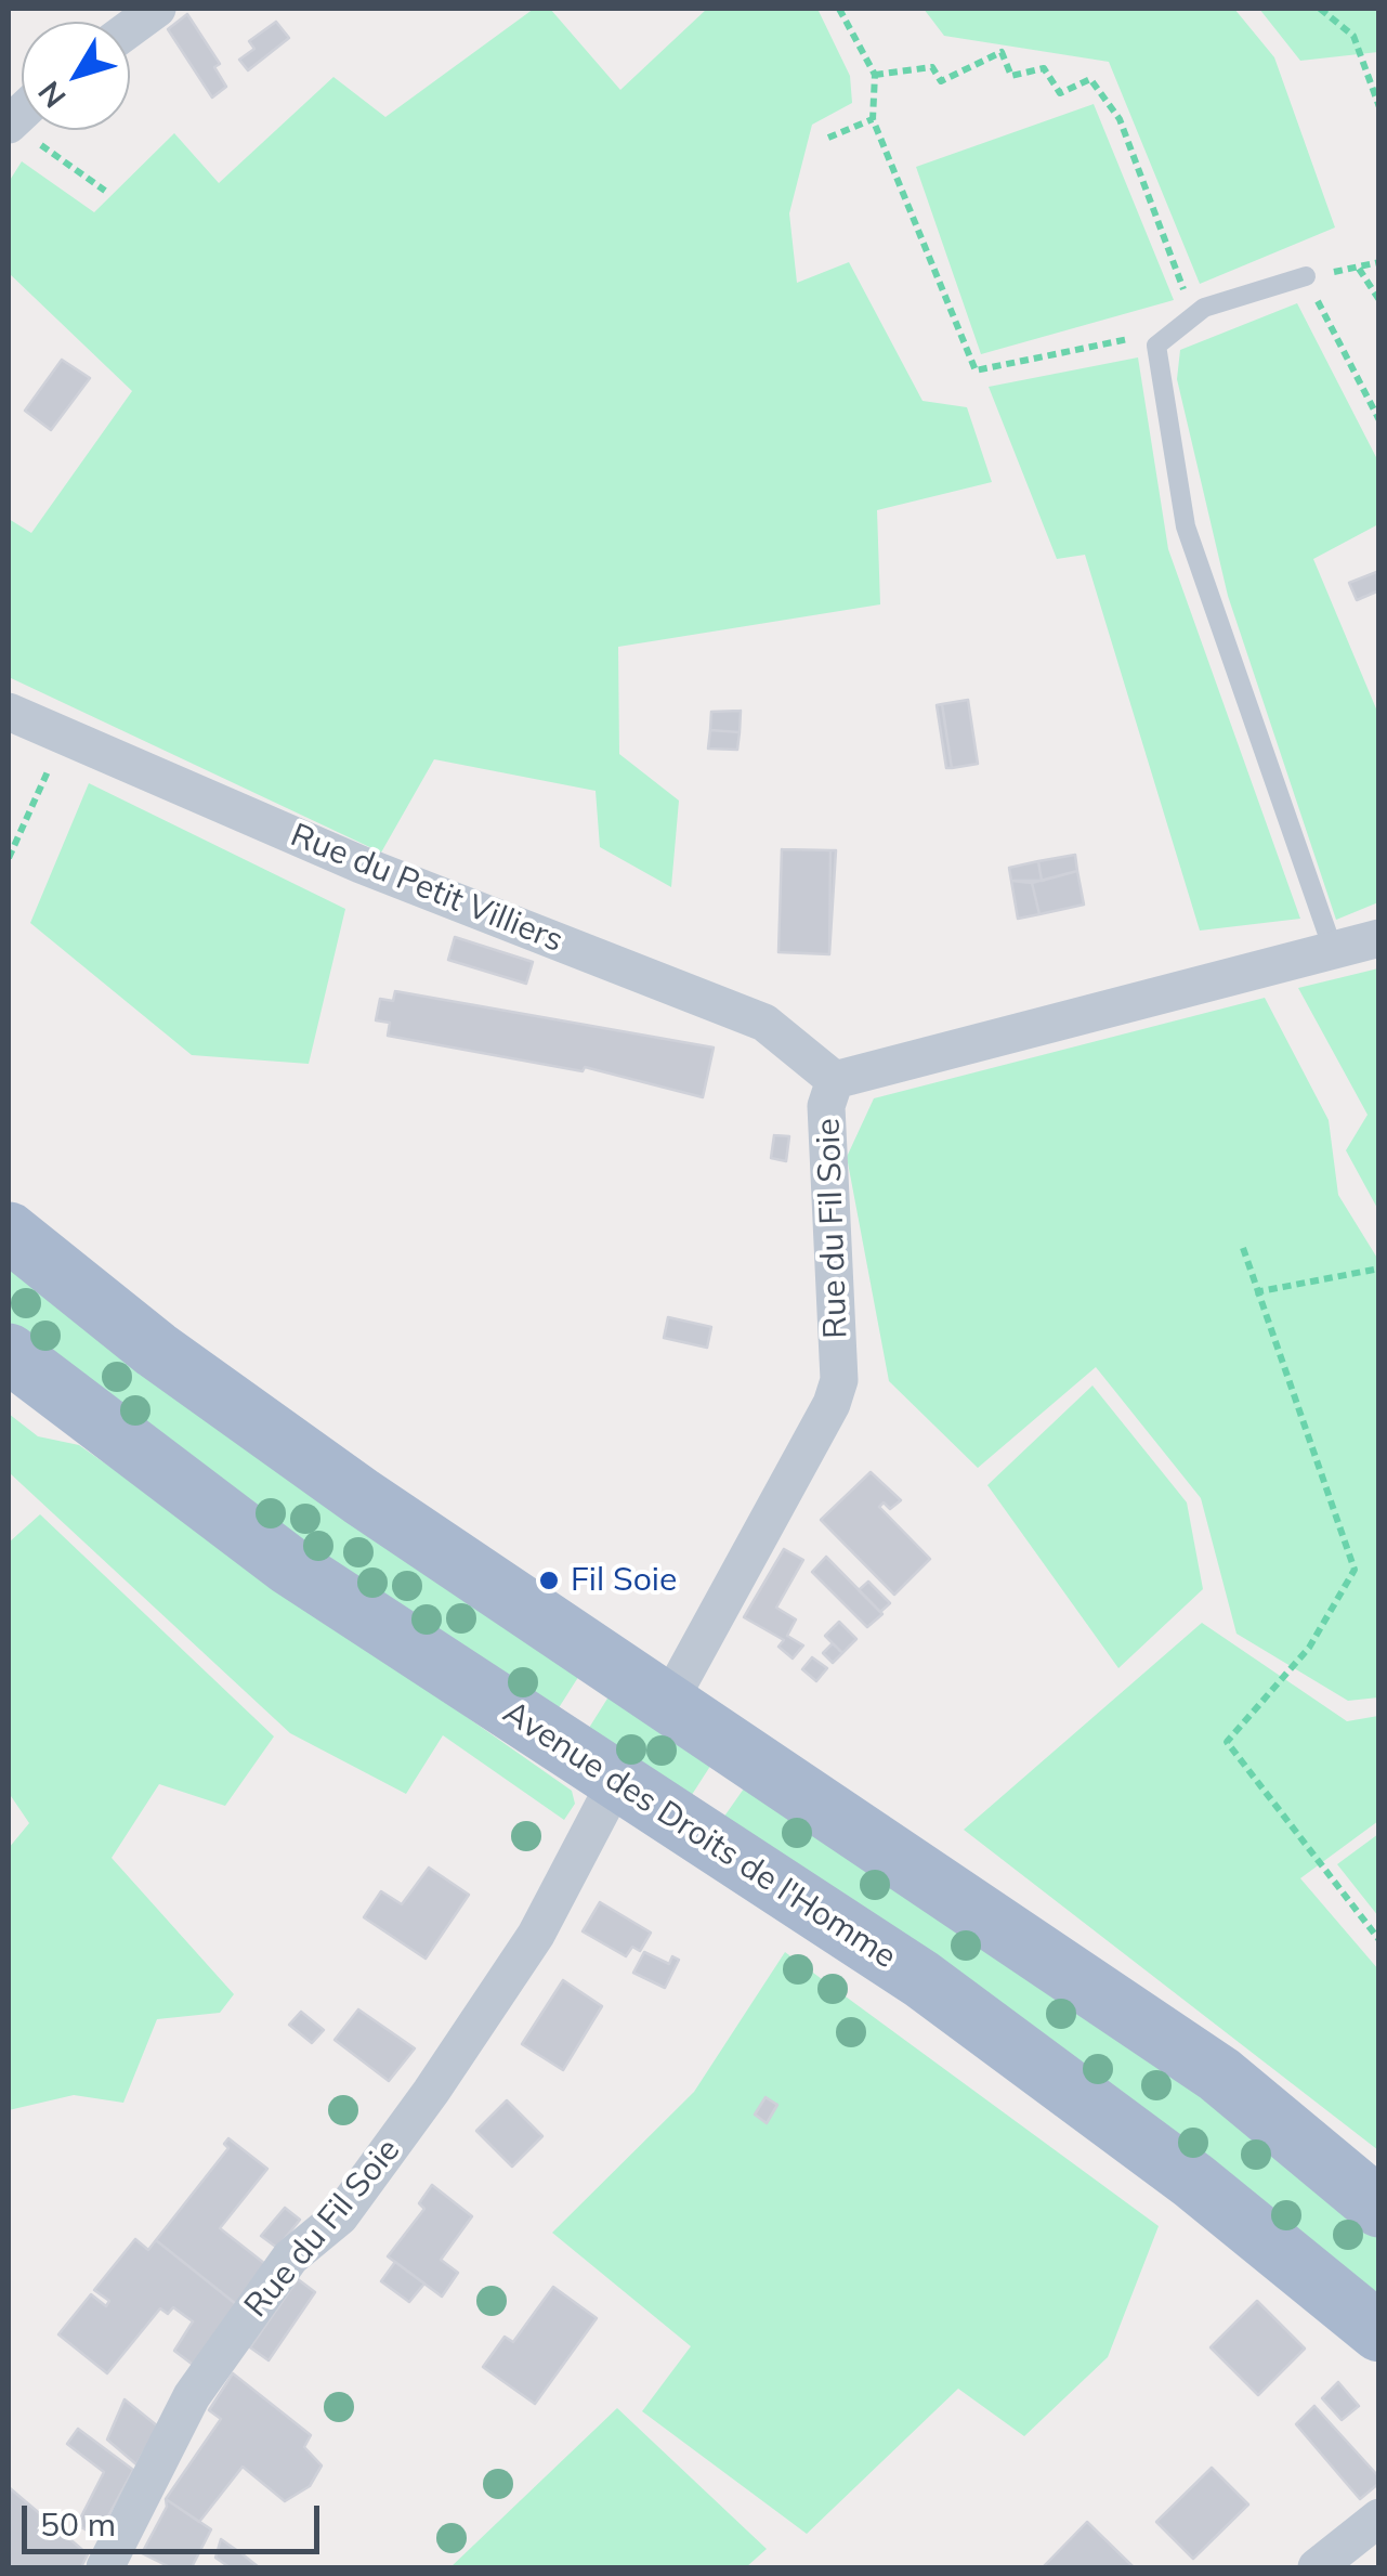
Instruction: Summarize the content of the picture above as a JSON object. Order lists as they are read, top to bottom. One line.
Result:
{"streets":{"main road":["Avenue des Droits de l'Homme"],"street":["Rue du Petit Villiers","Rue du Fil Soie"]},"crossings":[["Rue du Petit Villiers","Rue du Fil Soie"],["Rue du Fil Soie","Avenue des Droits de l'Homme"]],"places":["Fil Soie"],"scale_bar":"50 m","north":"bottom left"}
